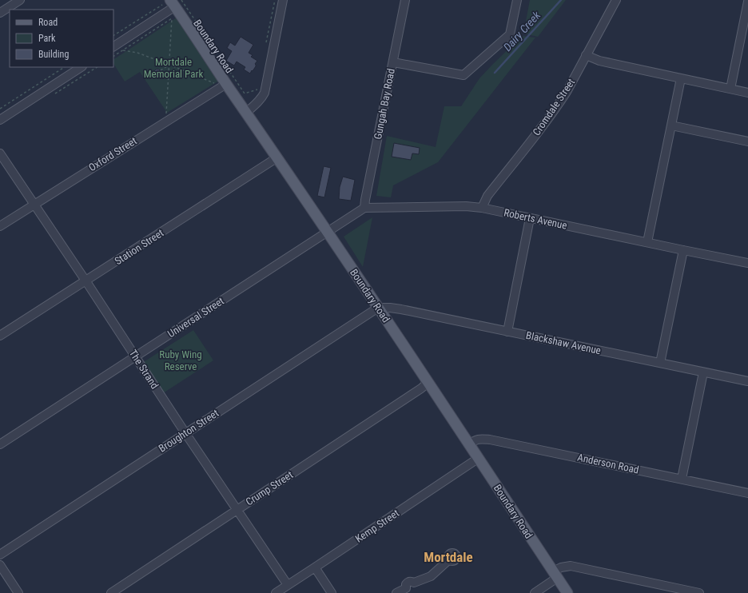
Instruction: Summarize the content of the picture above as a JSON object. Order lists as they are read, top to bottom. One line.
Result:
{"streets":{"main road":["Boundary Road"],"street":["Gungah Bay Road","Cromdale Street","Oxford Street","Roberts Avenue","Station Street","Universal Street","Blackshaw Avenue","The Strand","Broughton Street","Anderson Road","Crump Street","Kemp Street"]},"crossings":[["Boundary Road","Oxford Street"],["Boundary Road","Station Street"],["Boundary Road","Universal Street"],["Boundary Road","Blackshaw Avenue"],["Boundary Road","Broughton Street"],["Boundary Road","Anderson Road"],["Boundary Road","Crump Street"],["Boundary Road","Kemp Street"],["Gungah Bay Road","Roberts Avenue"],["Cromdale Street","Roberts Avenue"],["Oxford Street","The Strand"],["Station Street","The Strand"],["Universal Street","The Strand"],["Blackshaw Avenue","Broughton Street"],["The Strand","Broughton Street"],["The Strand","Crump Street"],["The Strand","Kemp Street"]],"districts":["Mortdale"],"water":["Dairy Creek"],"parks":["Mortdale Memorial Park","Ruby Wing Reserve"],"legend":["Road","Park","Building"]}
